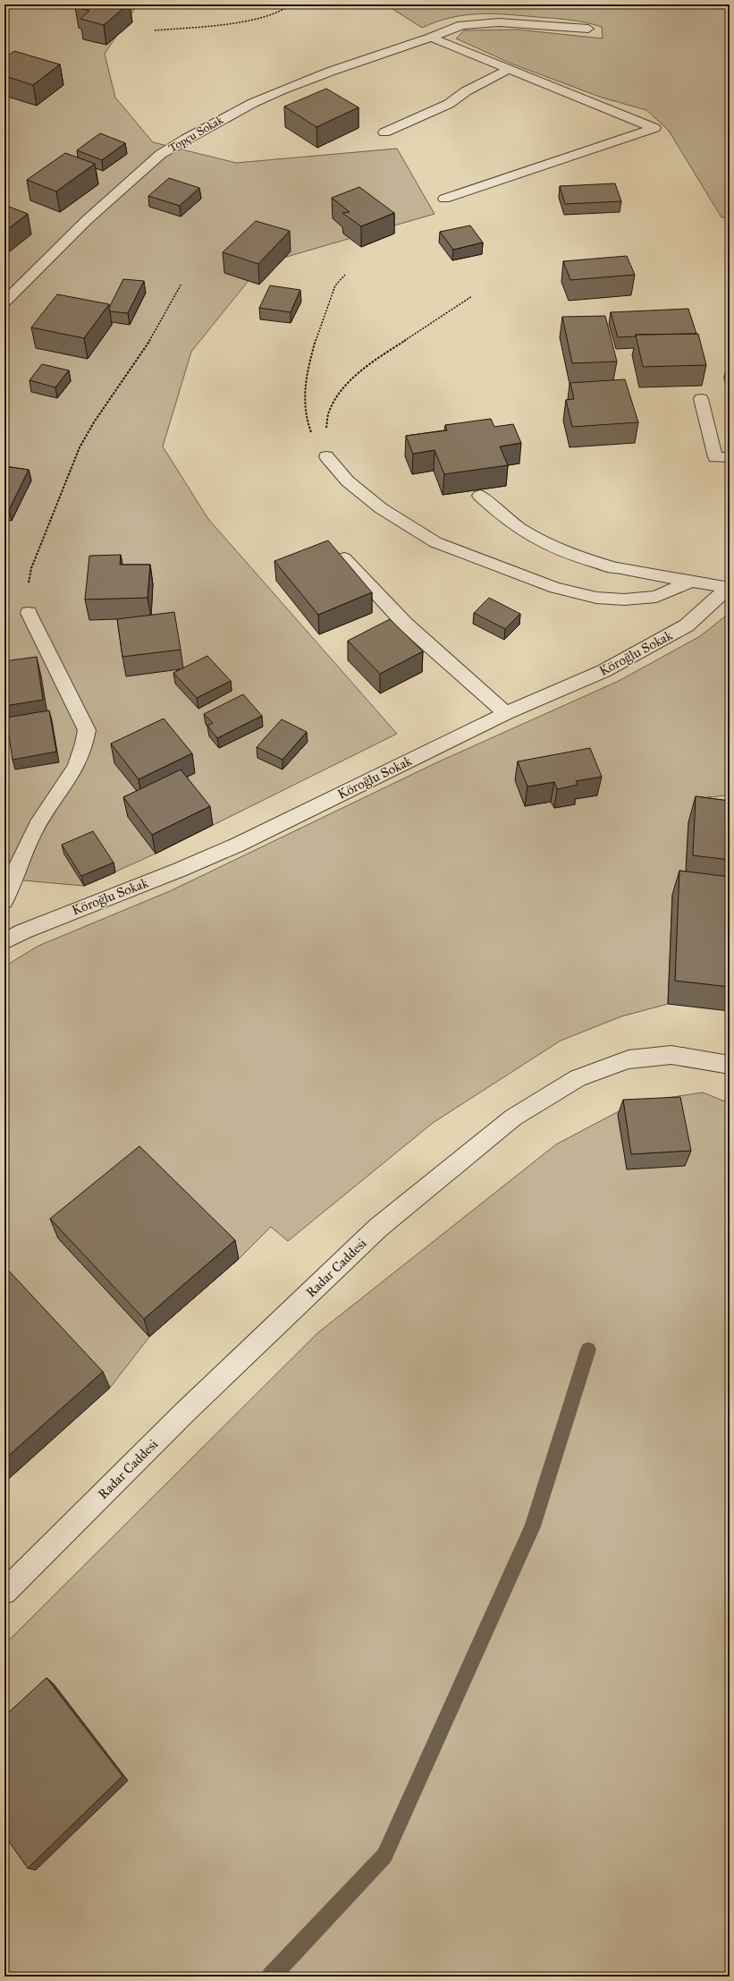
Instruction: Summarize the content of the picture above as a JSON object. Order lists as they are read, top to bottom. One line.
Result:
{"streets":{"street":["Topçu Sokak","Köroğlu Sokak","Radar Caddesi"]}}
